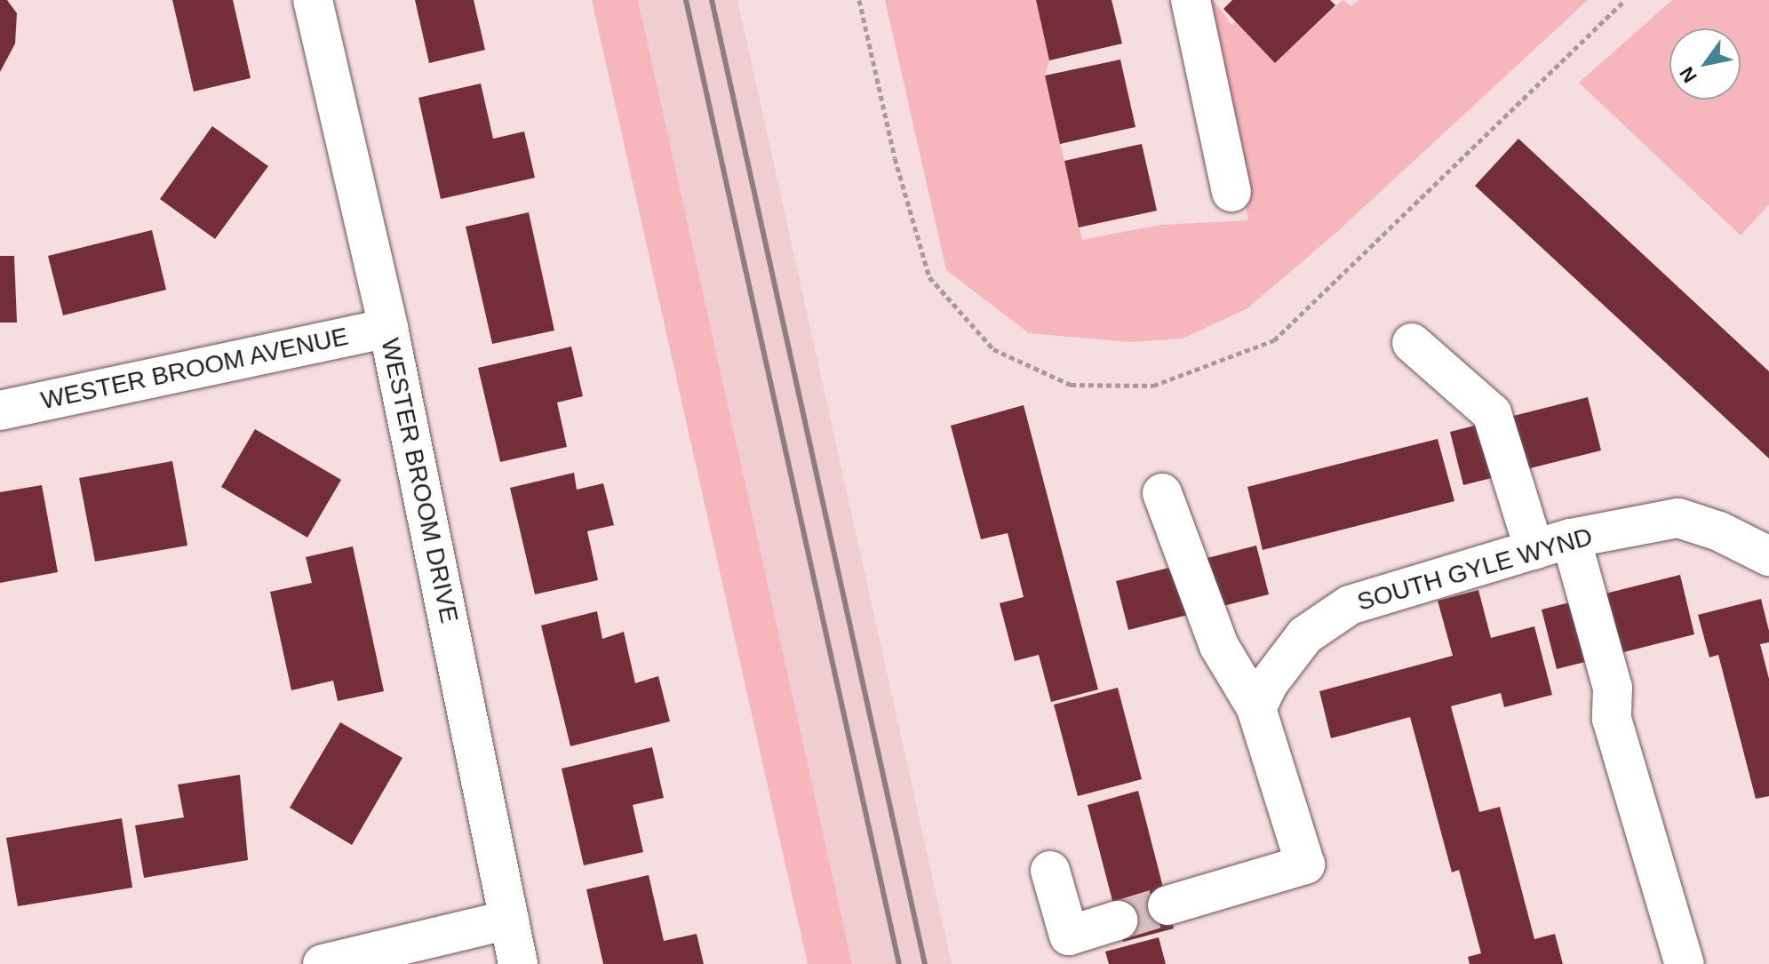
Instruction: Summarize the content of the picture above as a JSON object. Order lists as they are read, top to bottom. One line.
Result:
{"streets":{"street":["WESTER BROOM AVENUE","WESTER BROOM DRIVE","SOUTH GYLE WYND"]},"crossings":[["WESTER BROOM AVENUE","WESTER BROOM DRIVE"]],"north":"bottom left"}
